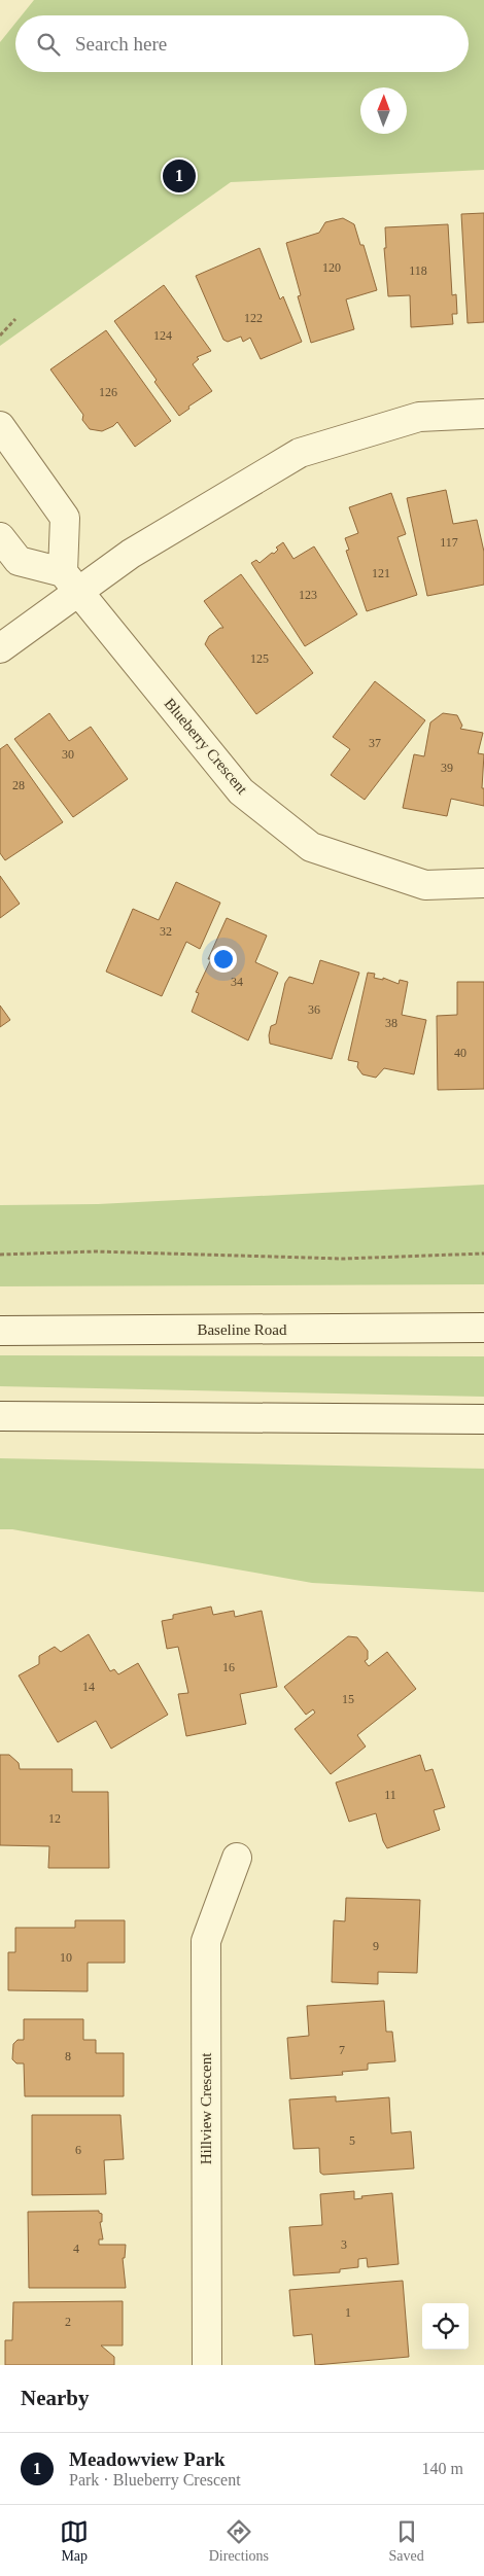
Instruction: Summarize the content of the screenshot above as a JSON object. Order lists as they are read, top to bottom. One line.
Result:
{"streets":{"street":["Blueberry Crescent","Baseline Road","Hillview Crescent"]},"house_numbers":["120","118","122","124","126","117","121","123","125","37","30","39","28","32","34","36","38","40","16","14","15","11","12","9","10","7","8","5","6","3","4","1","2"],"north":"top","page":{"search":"Search here","pins":"1","heading":"Nearby","list":[{"mark":"1","name":"Meadowview Park","note":"Park · Blueberry Crescent","value":"140 m"}],"nav":["Map","Directions","Saved"]}}
